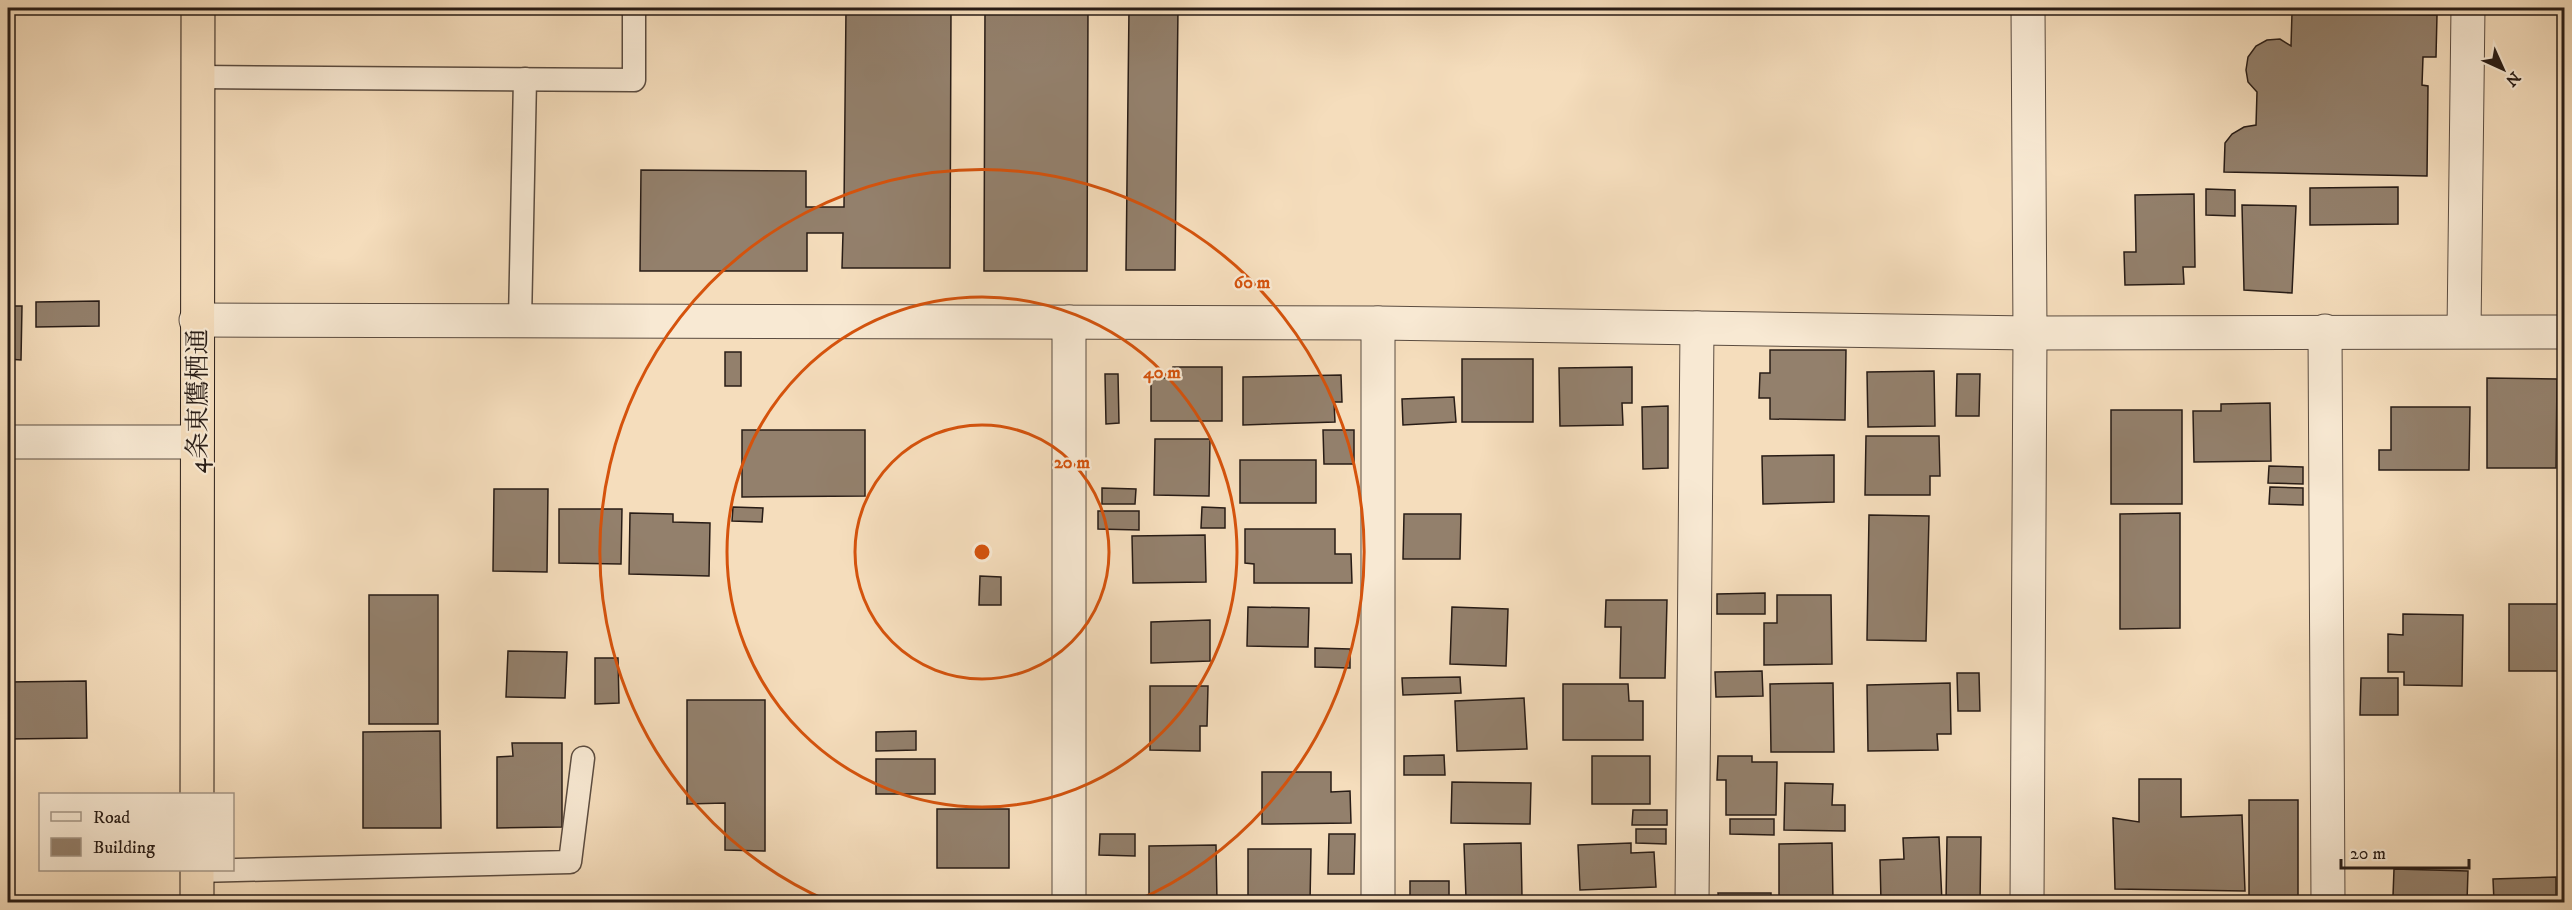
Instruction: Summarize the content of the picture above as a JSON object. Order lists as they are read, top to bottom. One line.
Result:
{"streets":{"highway":["4条東鷹栖通"]},"legend":["Road","Building"],"scale_bar":"20 m","north":"bottom right","rings":["60 m","40 m","20 m"]}
